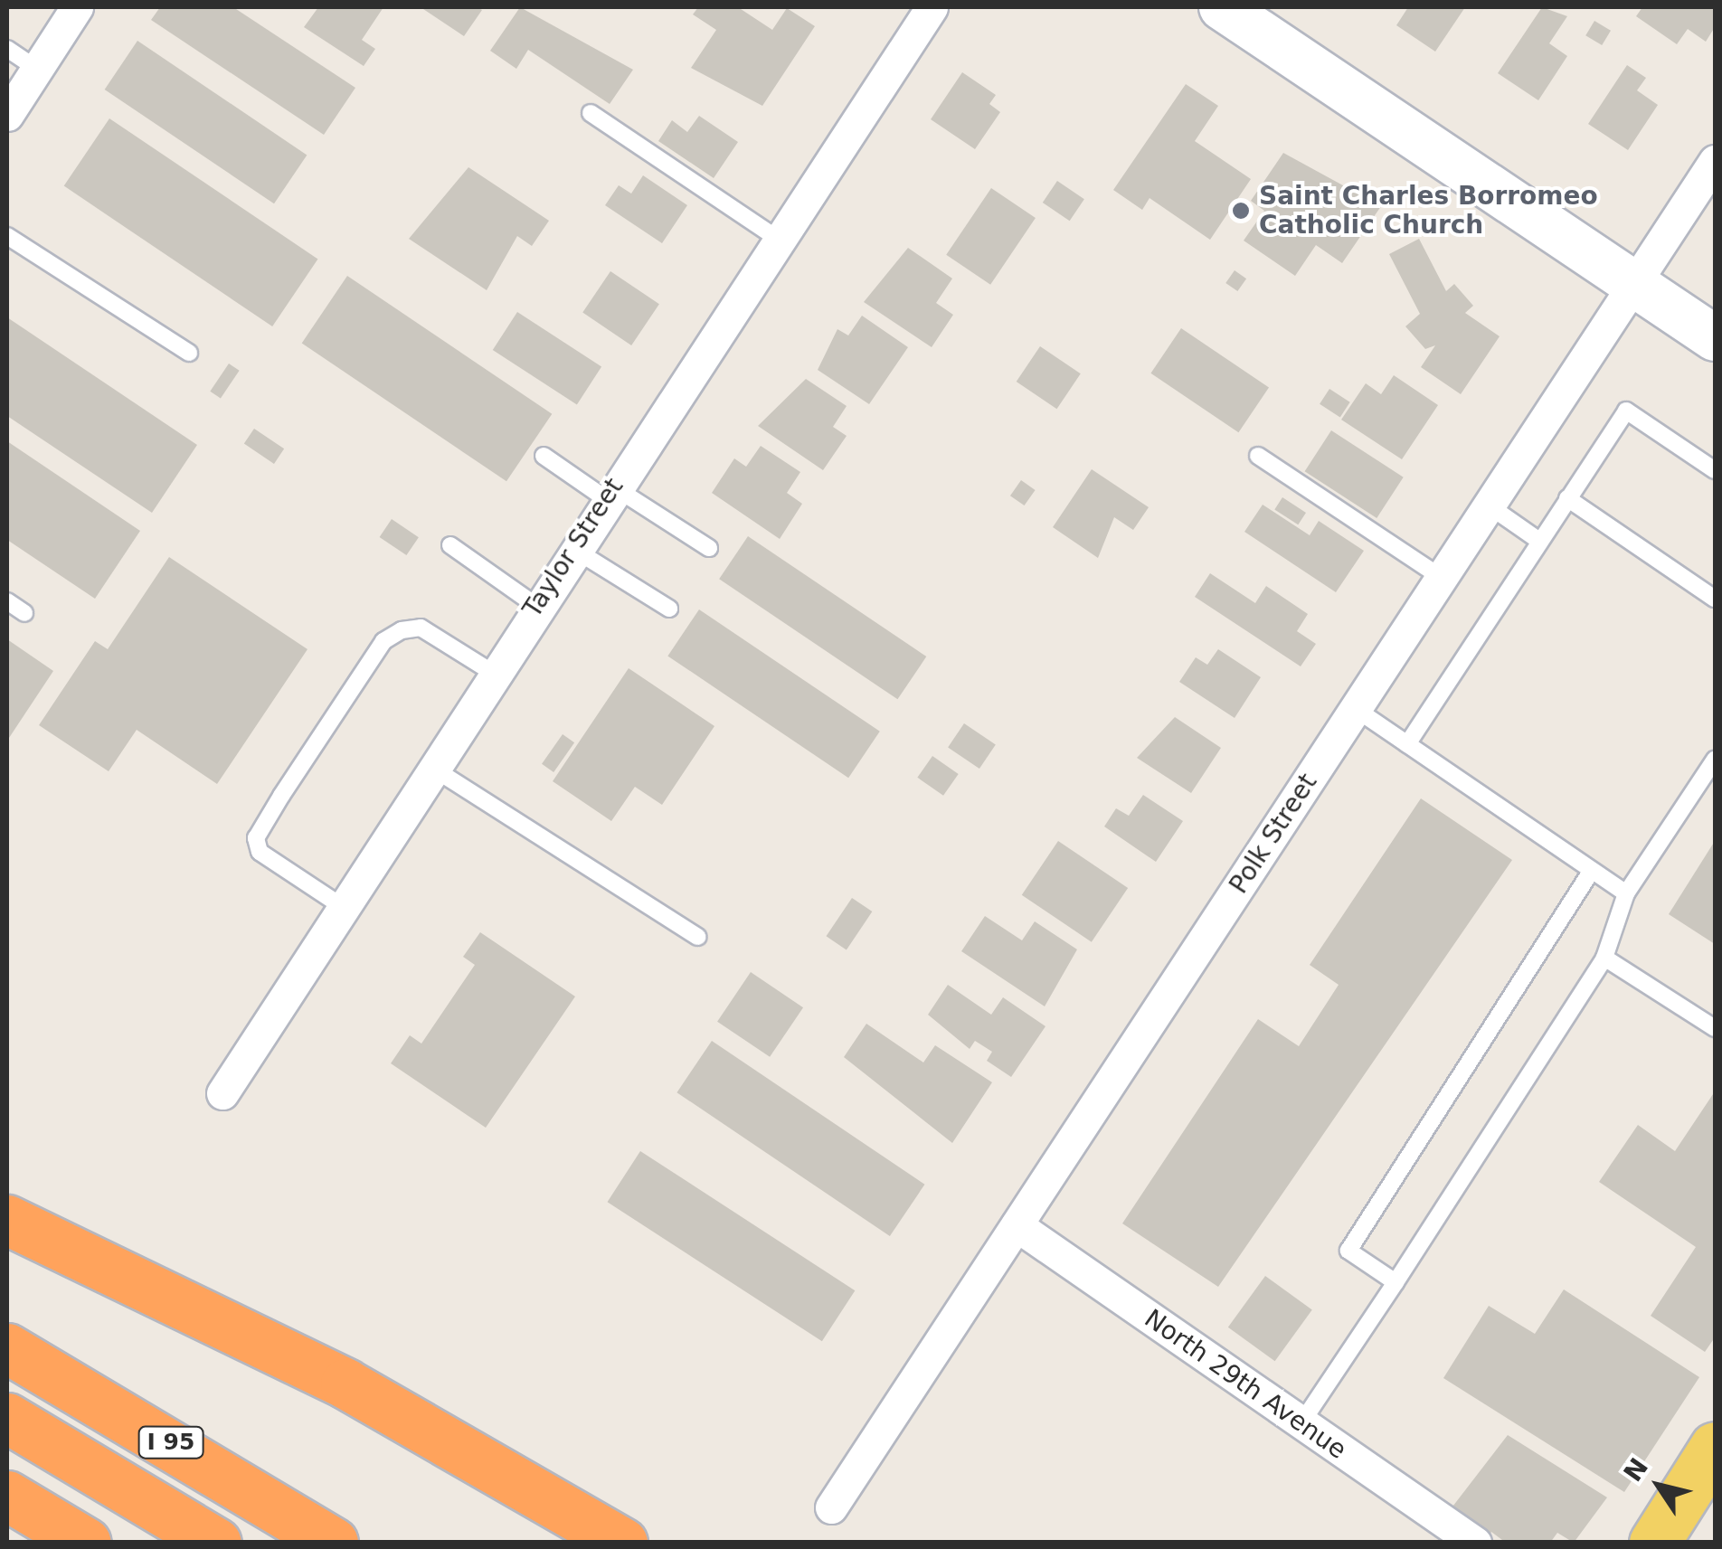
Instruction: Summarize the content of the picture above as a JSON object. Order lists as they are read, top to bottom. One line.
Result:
{"streets":{"highway":["I 95"],"street":["Taylor Street","Polk Street","North 29th Avenue"]},"crossings":[["Polk Street","North 29th Avenue"]],"places":["Saint Charles Borromeo Catholic Church"],"north":"top left"}
